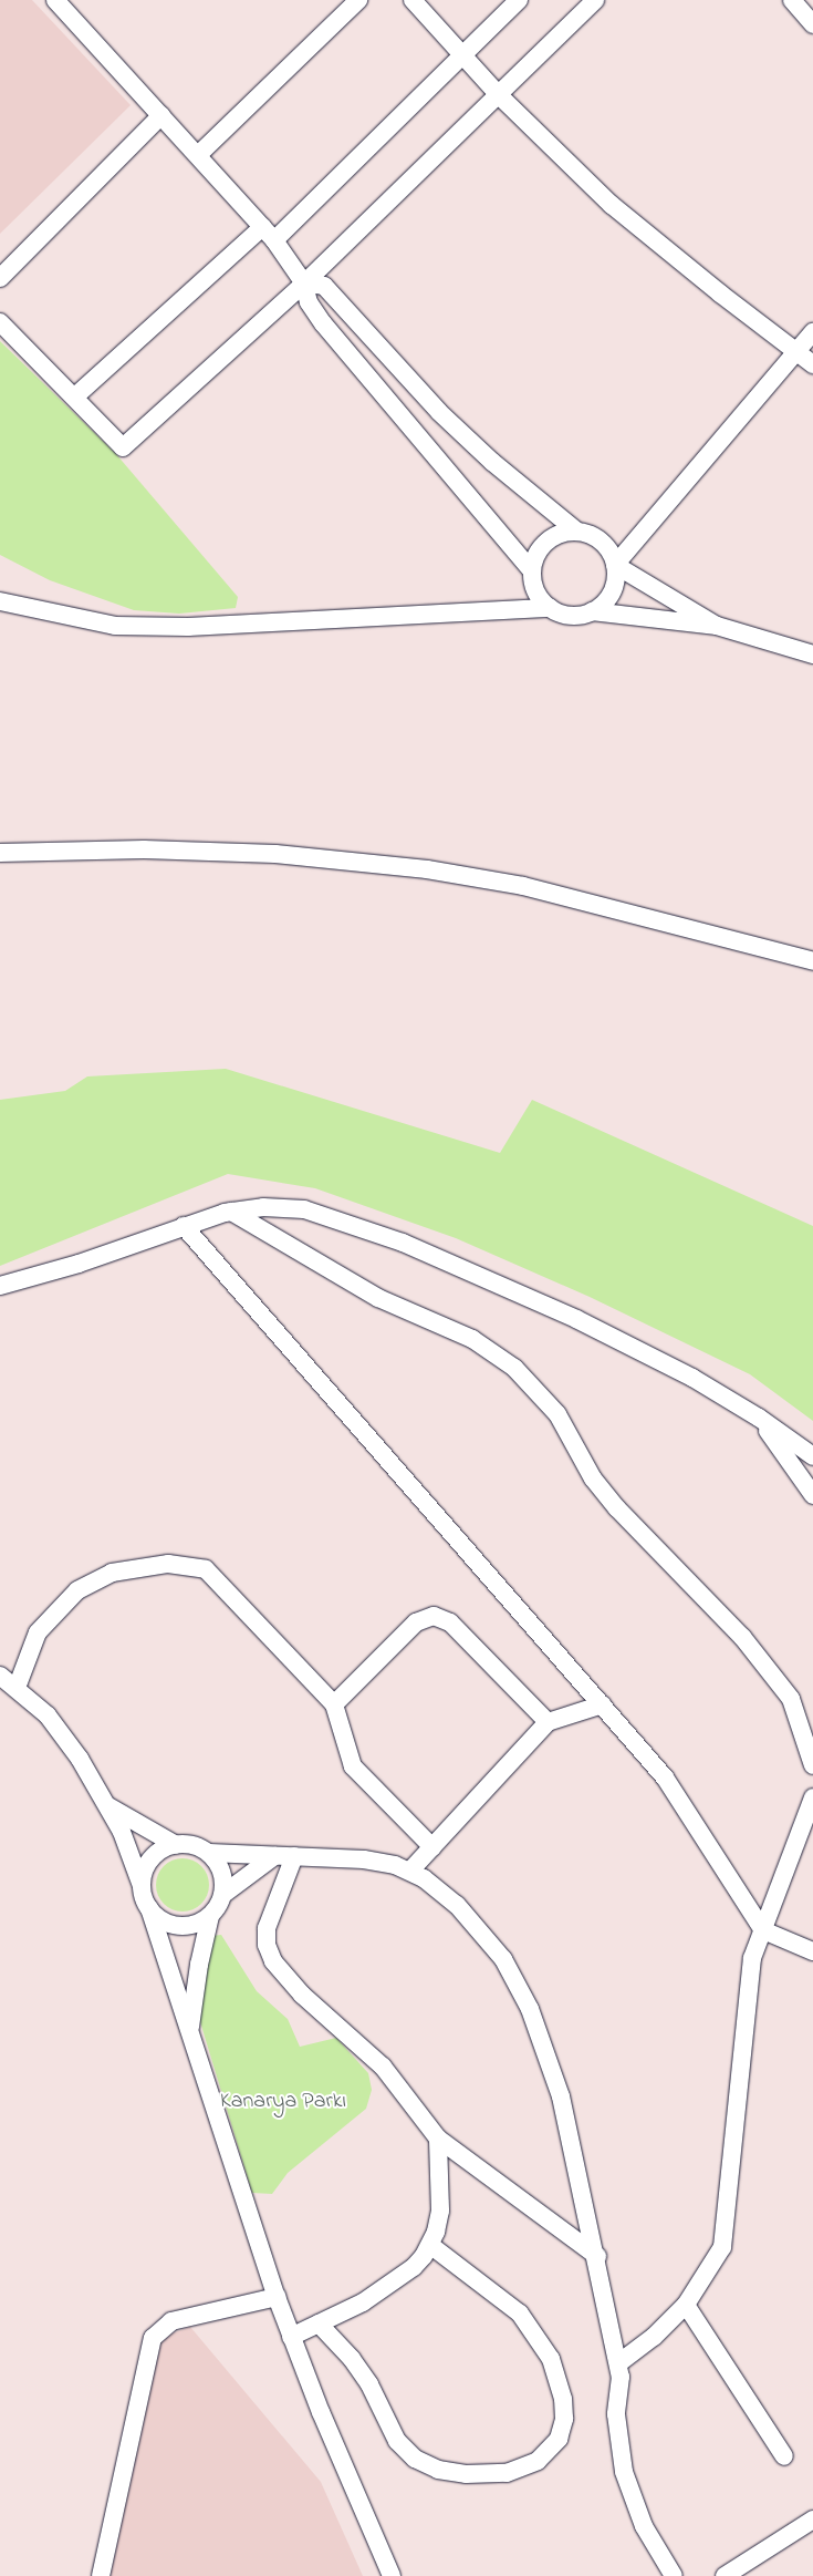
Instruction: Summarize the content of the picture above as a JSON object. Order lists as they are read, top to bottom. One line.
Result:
{"parks":["Kanarya Parkı"]}
